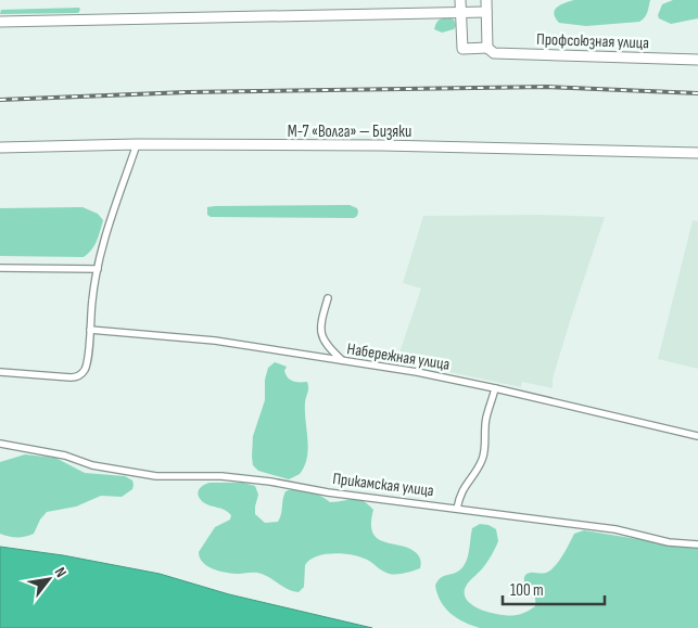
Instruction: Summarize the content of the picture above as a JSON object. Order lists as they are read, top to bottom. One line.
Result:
{"streets":{"main road":["Профсоюзная улица","М-7 «Волга» — Бизяки"],"street":["Набережная улица","Прикамская улица"]},"scale_bar":"100 m","north":"top right"}
